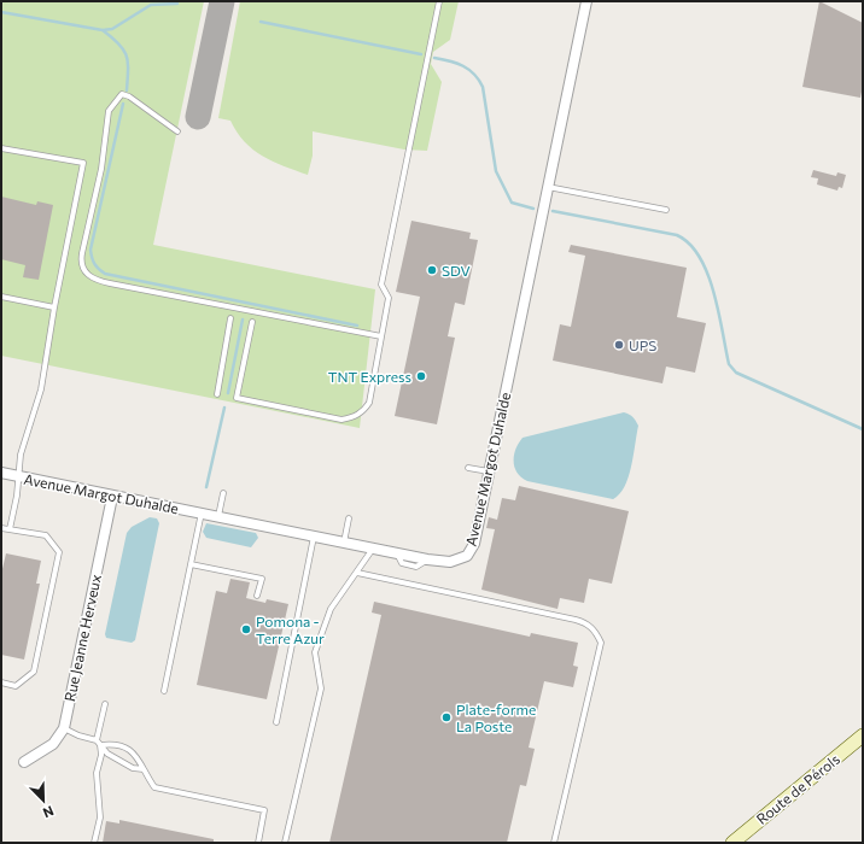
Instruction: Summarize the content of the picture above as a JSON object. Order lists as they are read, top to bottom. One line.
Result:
{"streets":{"street":["Avenue Margot Duhalde","Rue Jeanne Herveux","Route de Pérols"]},"crossings":[["Avenue Margot Duhalde","Rue Jeanne Herveux"]],"places":["SDV","UPS","TNT Express","Pomona - Terre Azur","Plate-forme La Poste"],"north":"bottom right"}
